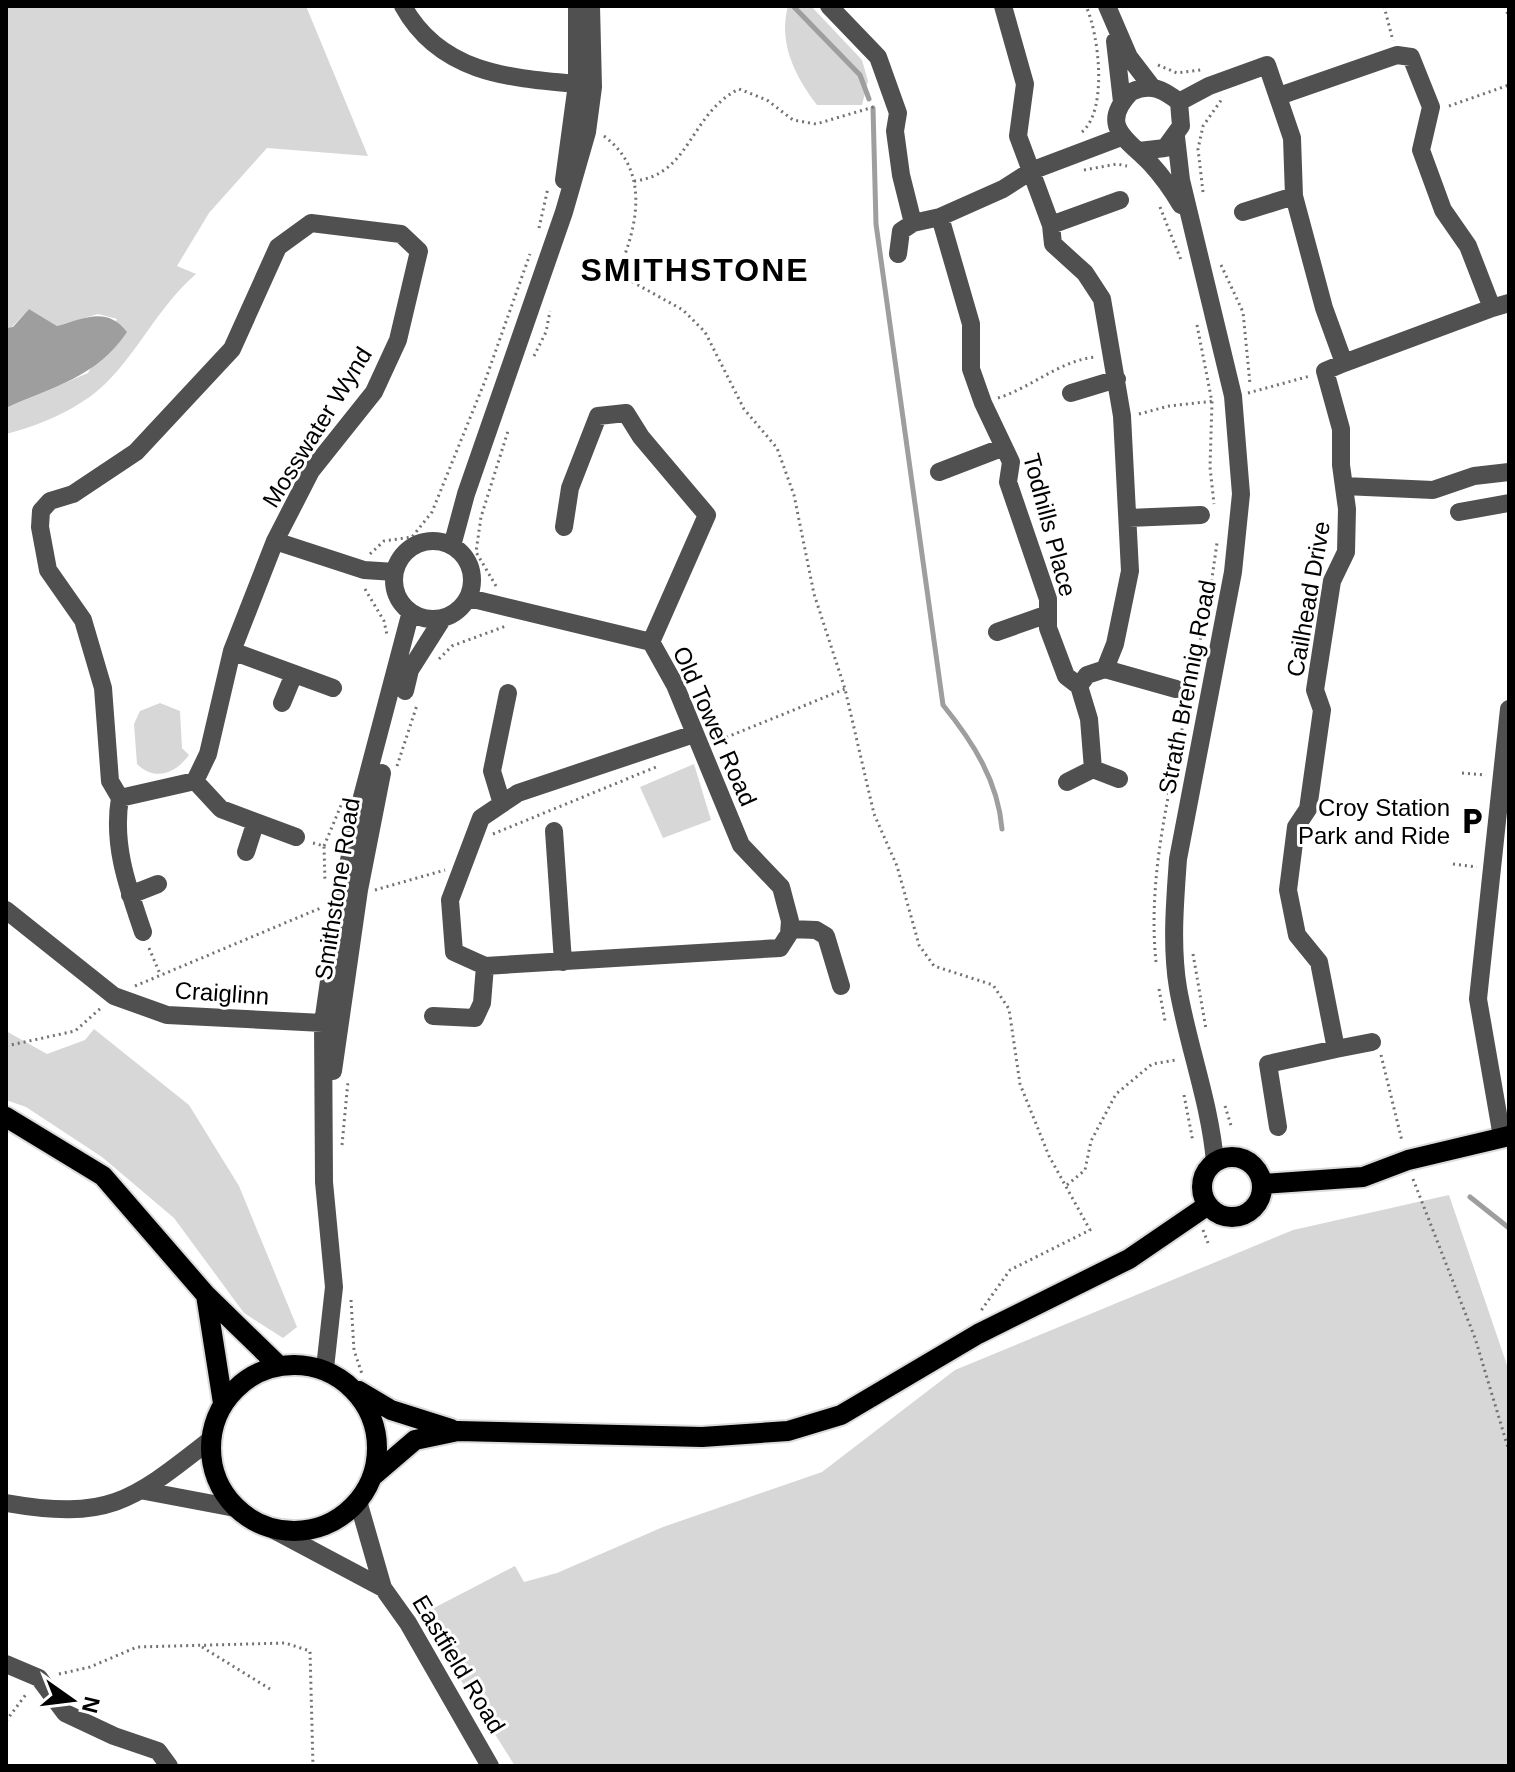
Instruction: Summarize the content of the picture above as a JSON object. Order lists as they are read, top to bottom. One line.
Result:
{"streets":{"street":["Mosswater Wynd","Todhills Place","Cailhead Drive","Strath Brennig Road","Old Tower Road","Smithstone Road","Craiglinn","Eastfield Road"]},"crossings":[["Mosswater Wynd","Old Tower Road"],["Mosswater Wynd","Smithstone Road"],["Old Tower Road","Smithstone Road"],["Smithstone Road","Craiglinn"],["Smithstone Road","Eastfield Road"]],"districts":["SMITHSTONE"],"places":{"parking":["Croy Station Park and Ride"]},"north":"right"}
